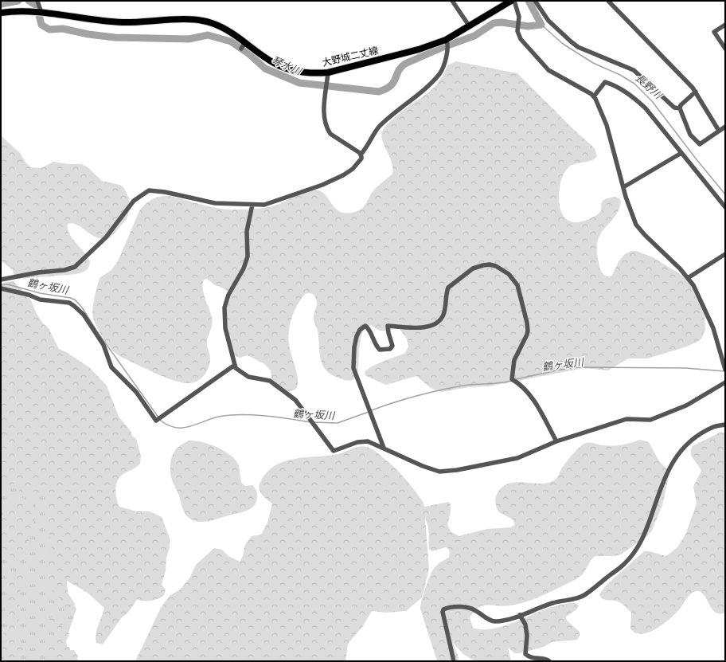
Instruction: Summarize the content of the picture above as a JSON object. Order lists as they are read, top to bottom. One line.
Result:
{"streets":{"main road":["大野城二丈線"]},"water":["琴水川","長野川","鶴ヶ坂川"]}
